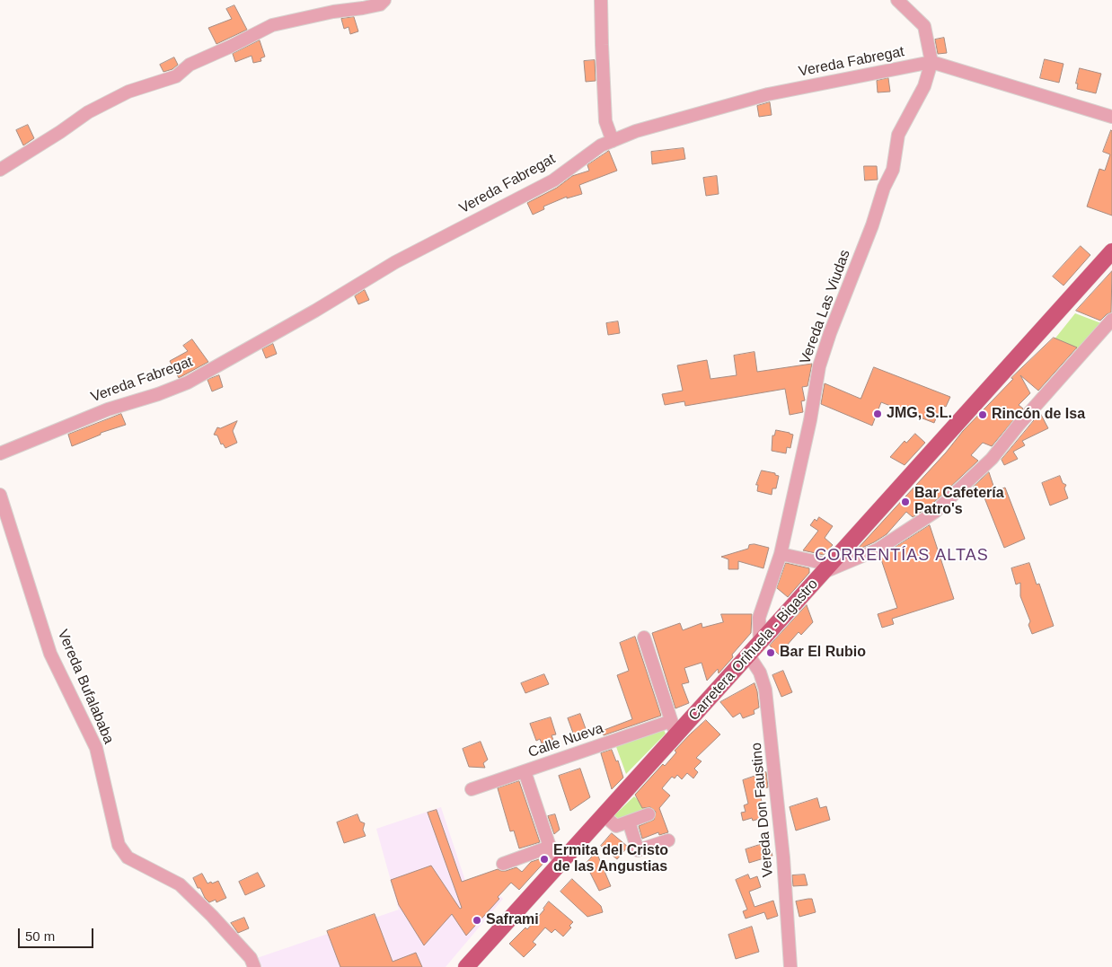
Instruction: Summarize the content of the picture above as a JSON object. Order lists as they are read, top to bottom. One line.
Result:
{"streets":{"main road":["Carretera Orihuela - Bigastro"],"street":["Vereda Fabregat","Vereda Las Viudas","Vereda Bufalababa","Calle Nueva","Vereda Don Faustino"]},"crossings":[["Vereda Fabregat","Vereda Las Viudas"],["Vereda Las Viudas","Carretera Orihuela - Bigastro"],["Carretera Orihuela - Bigastro","Calle Nueva"],["Carretera Orihuela - Bigastro","Vereda Don Faustino"]],"districts":["CORRENTÍAS ALTAS"],"places":["JMG, S.L.","Rincón de Isa","Bar Cafetería Patro's","Bar El Rubio","Ermita del Cristo de las Angustias","Saframi"],"scale_bar":"50 m"}
